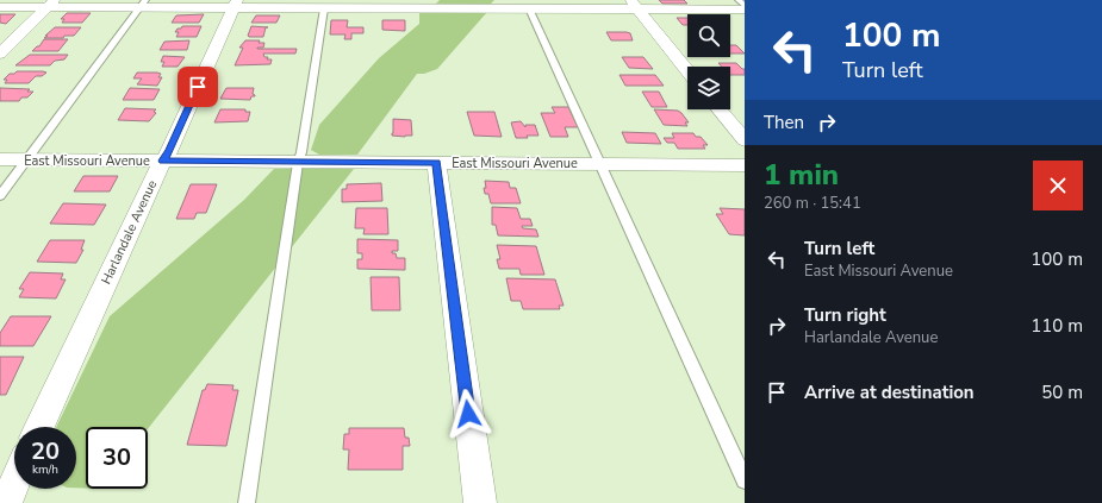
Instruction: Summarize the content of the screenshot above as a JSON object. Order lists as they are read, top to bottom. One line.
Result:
{"streets":{"street":["East Missouri Avenue","Harlandale Avenue"]},"crossings":[["East Missouri Avenue","Harlandale Avenue"]],"page":{"turn":["100 m","Turn left"],"then":"Then","heading":["1 min","260 m · 15:41"],"list":[{"name":"Turn left","note":"East Missouri Avenue","value":"100 m"},{"name":"Turn right","note":"Harlandale Avenue","value":"110 m"},{"name":"Arrive at destination","value":"50 m"}],"speed":"20 km/h","limit":"30"}}
